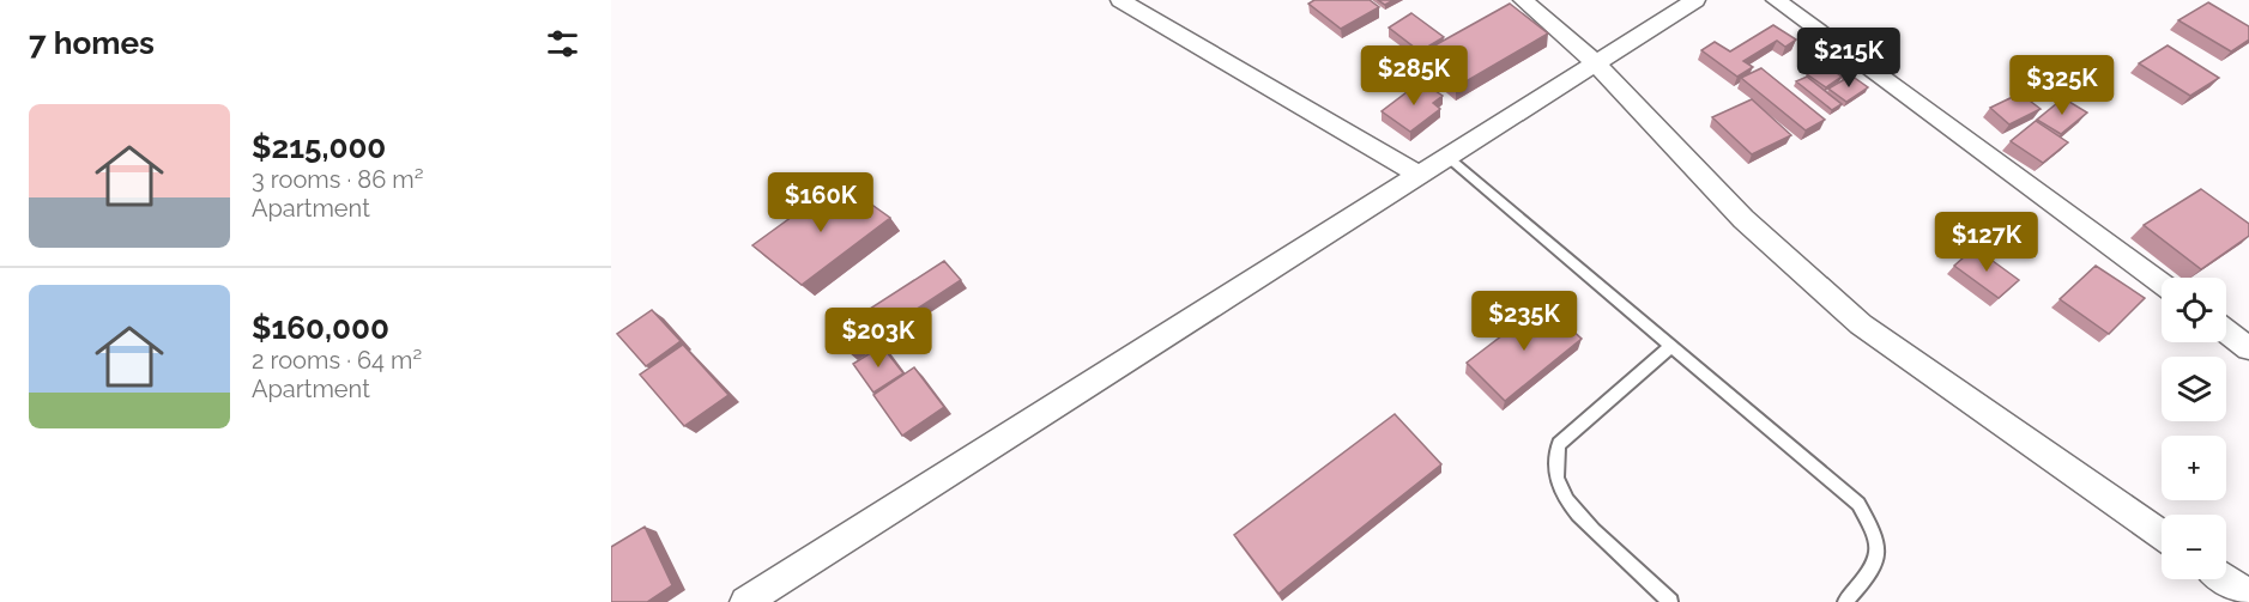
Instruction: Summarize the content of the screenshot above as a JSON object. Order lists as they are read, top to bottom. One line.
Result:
{"page":{"heading":"7 homes","price":["$215K","$285K","$325K","$160K","$127K","$235K","$203K"],"list":[{"name":"$215,000","note":"3 rooms · 86 m² · Apartment"},{"name":"$160,000","note":"2 rooms · 64 m² · Apartment"}],"map_buttons":["+","−"]}}
